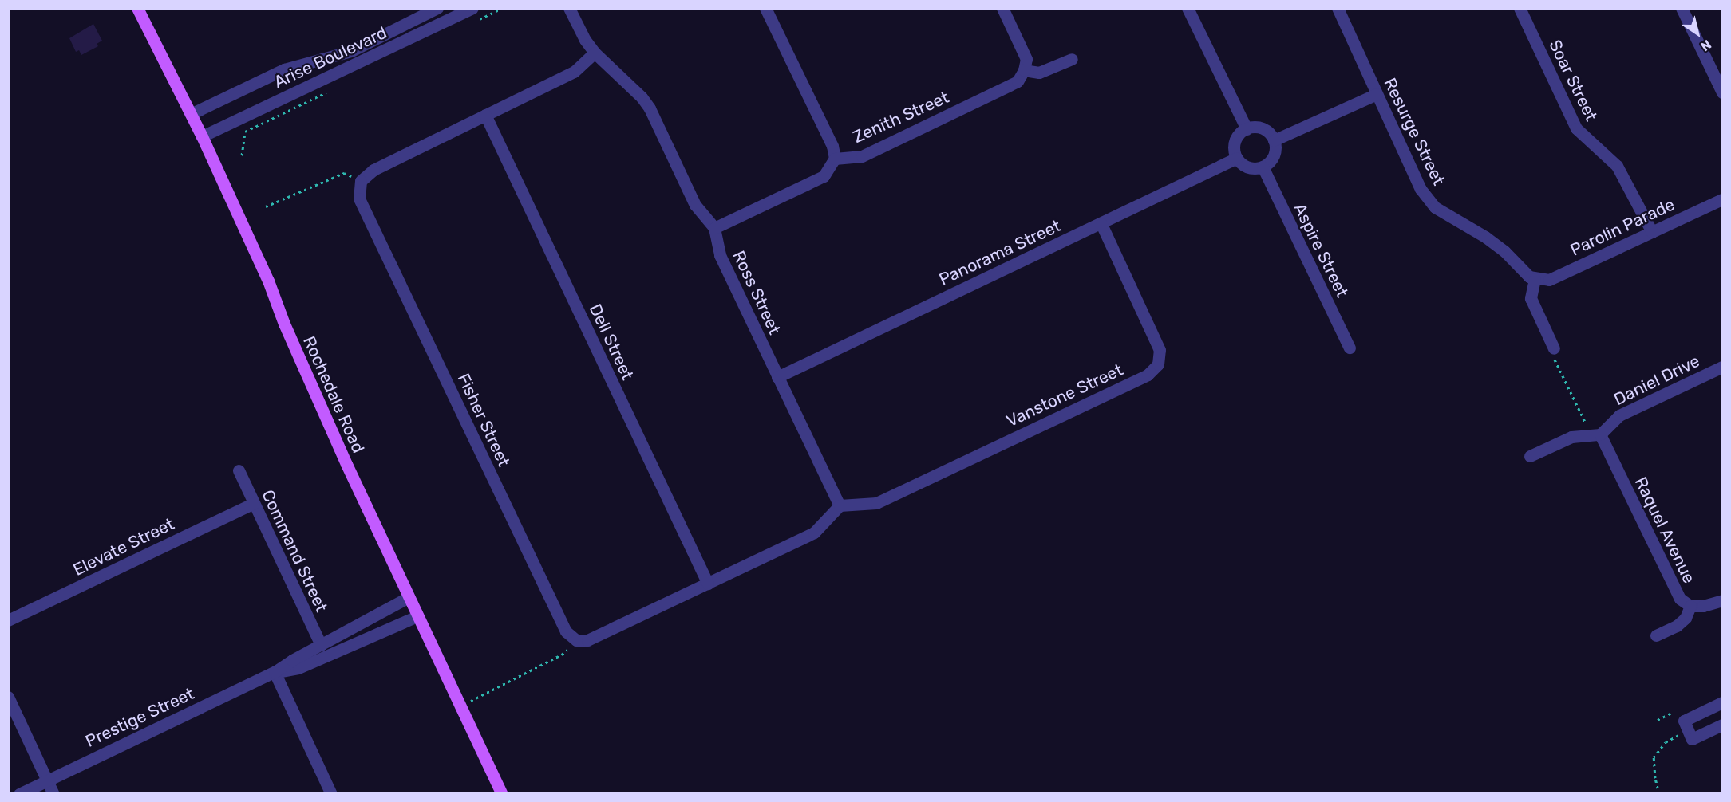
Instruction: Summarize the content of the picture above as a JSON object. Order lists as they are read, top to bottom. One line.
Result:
{"streets":{"main road":["Rochedale Road"],"street":["Arise Boulevard","Soar Street","Zenith Street","Resurge Street","Parolin Parade","Aspire Street","Panorama Street","Ross Street","Dell Street","Daniel Drive","Vanstone Street","Fisher Street","Raquel Avenue","Elevate Street","Command Street","Prestige Street"]},"crossings":[["Arise Boulevard","Rochedale Road"],["Soar Street","Parolin Parade"],["Resurge Street","Parolin Parade"],["Aspire Street","Panorama Street"],["Panorama Street","Ross Street"],["Panorama Street","Vanstone Street"],["Ross Street","Vanstone Street"],["Daniel Drive","Raquel Avenue"],["Rochedale Road","Prestige Street"],["Elevate Street","Command Street"],["Command Street","Prestige Street"]],"north":"bottom right"}
